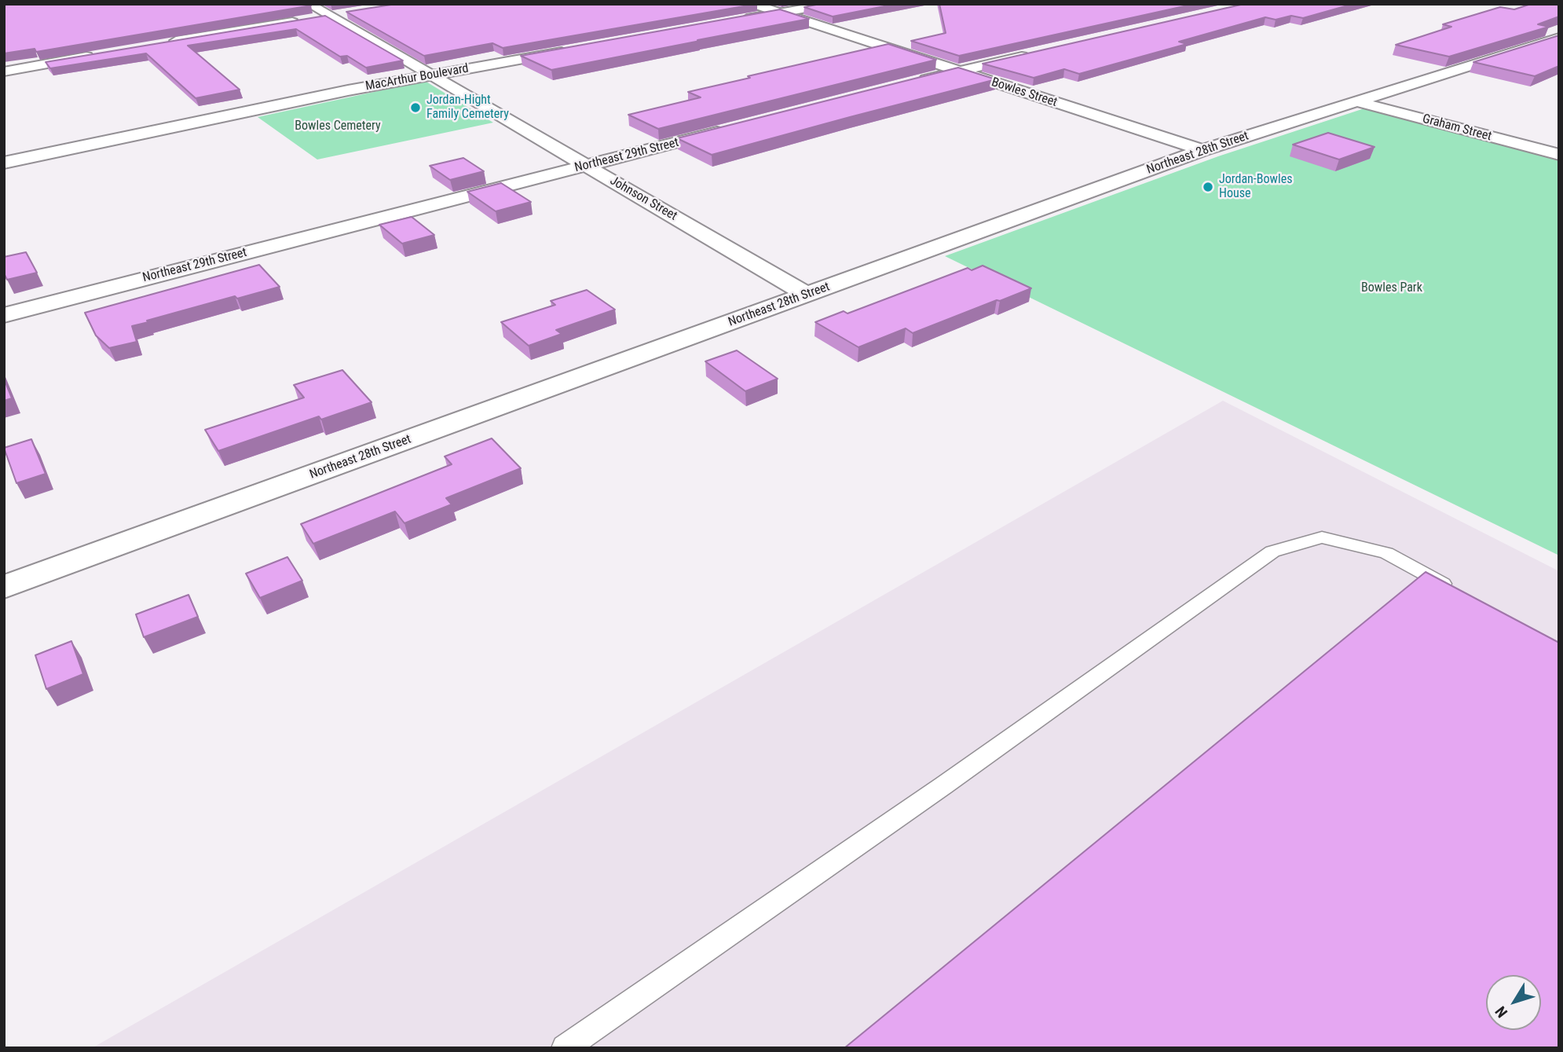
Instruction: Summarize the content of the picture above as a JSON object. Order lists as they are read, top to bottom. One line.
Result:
{"streets":{"street":["MacArthur Boulevard","Bowles Street","Graham Street","Northeast 28th Street","Northeast 29th Street","Johnson Street"]},"crossings":[["MacArthur Boulevard","Johnson Street"],["Bowles Street","Northeast 28th Street"],["Graham Street","Northeast 28th Street"],["Northeast 28th Street","Johnson Street"],["Northeast 29th Street","Johnson Street"]],"parks":["Bowles Cemetery","Bowles Park"],"places":["Jordan-Hight Family Cemetery","Jordan-Bowles House"],"north":"bottom left"}
